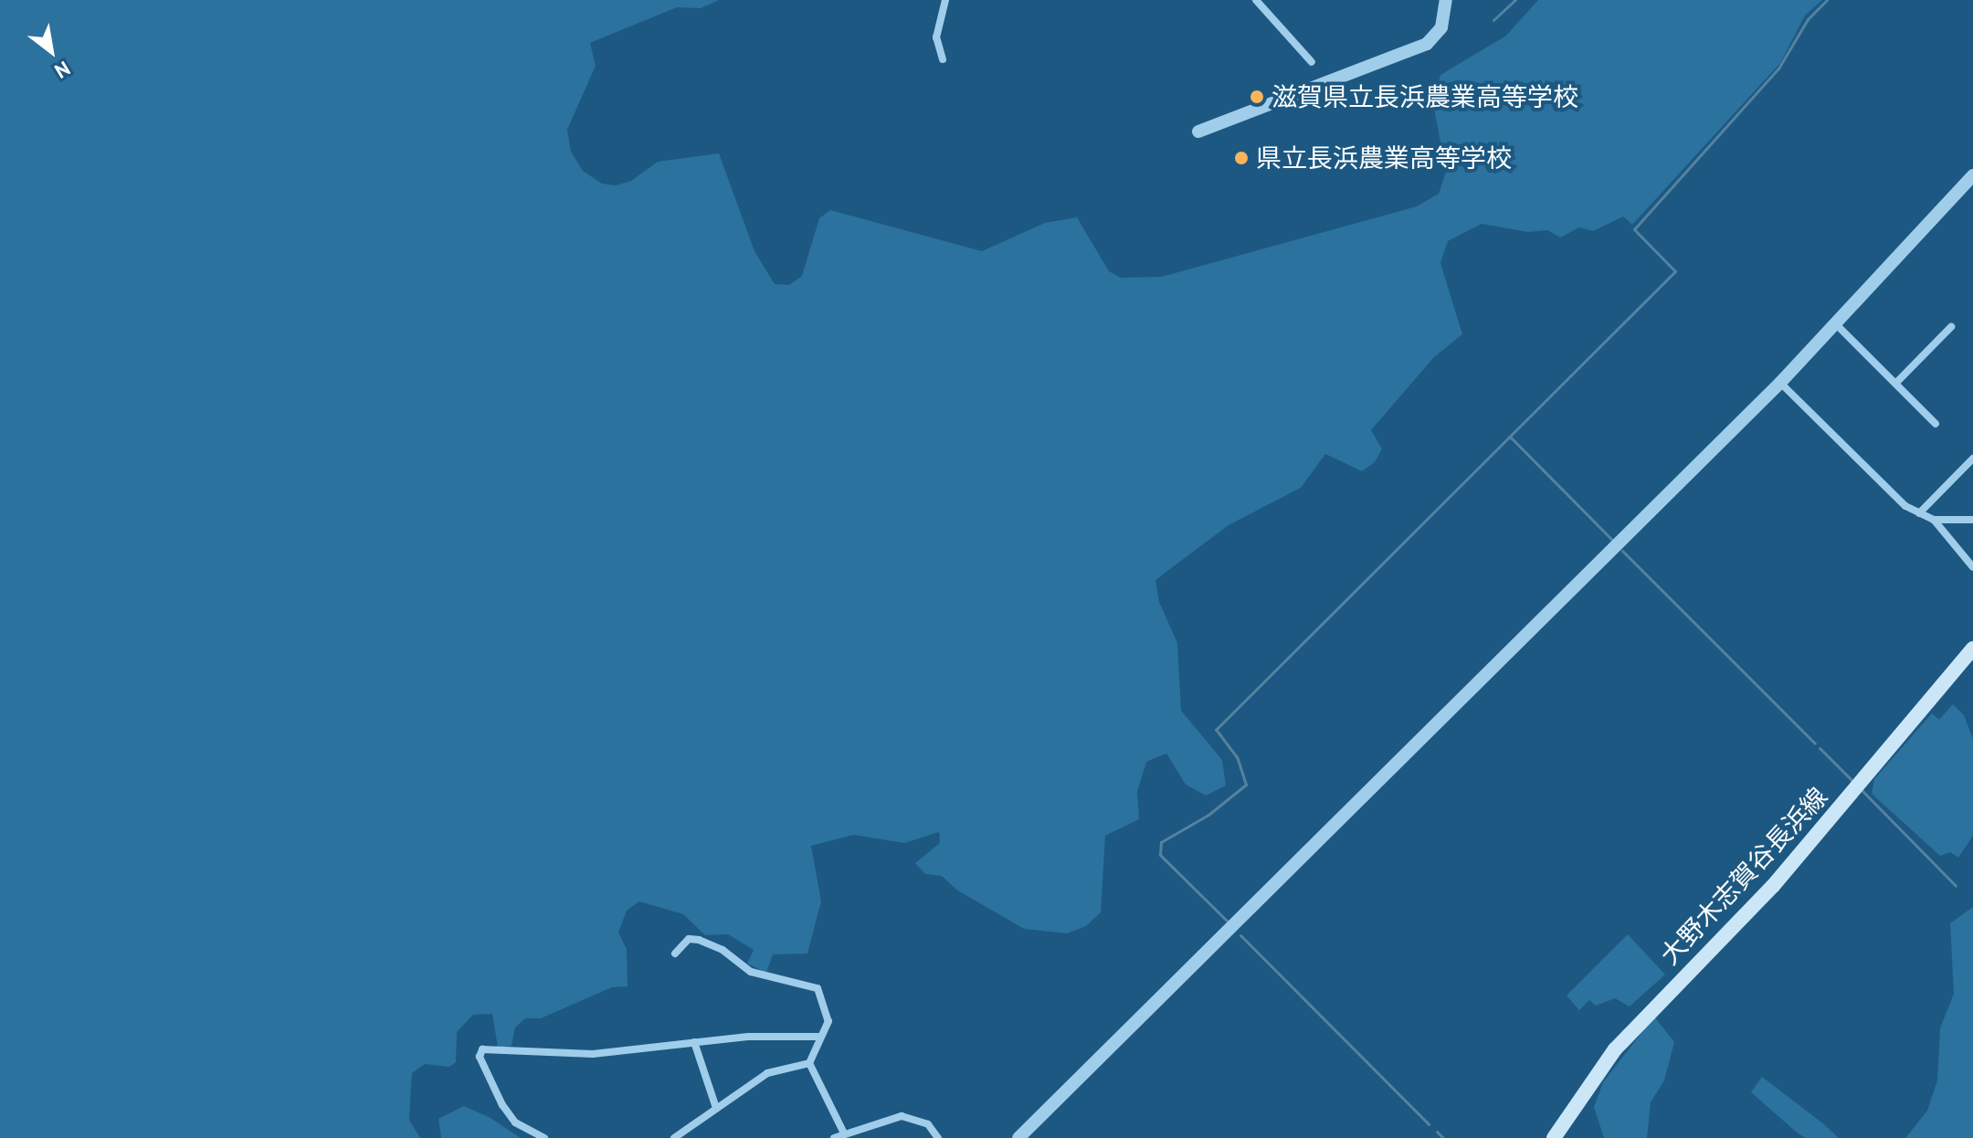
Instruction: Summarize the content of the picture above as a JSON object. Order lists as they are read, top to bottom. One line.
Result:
{"streets":{"main road":["大野木志賀谷長浜線"]},"places":["滋賀県立長浜農業高等学校","県立長浜農業高等学校"],"north":"bottom right"}
